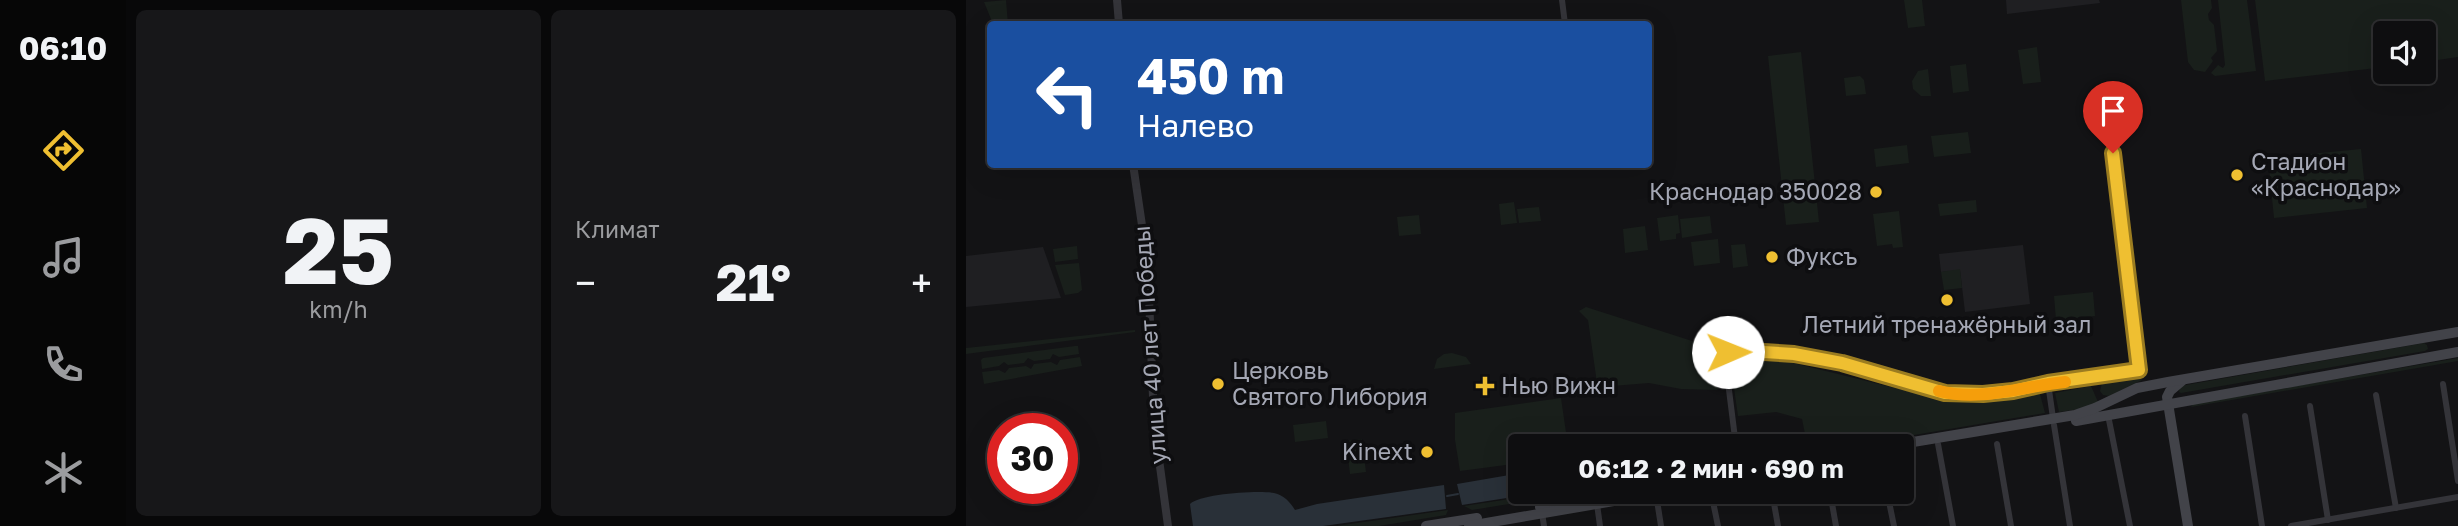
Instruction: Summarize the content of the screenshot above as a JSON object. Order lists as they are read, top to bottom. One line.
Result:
{"streets":{"street":["улица 40 лет Победы"]},"places":{"other":["Стадион «Краснодар»","Краснодар 350028","Фуксъ","Летний тренажёрный зал","Церковь Святого Либория","Kinext"],"health":["Нью Вижн"]},"page":{"tabs":"06:10","tile":[["25","km/h"],"Климат"],"turn":["450 m","Налево"],"heat":["−","21°","+"],"limit":"30","trip":"06:12 · 2 мин · 690 m"}}
